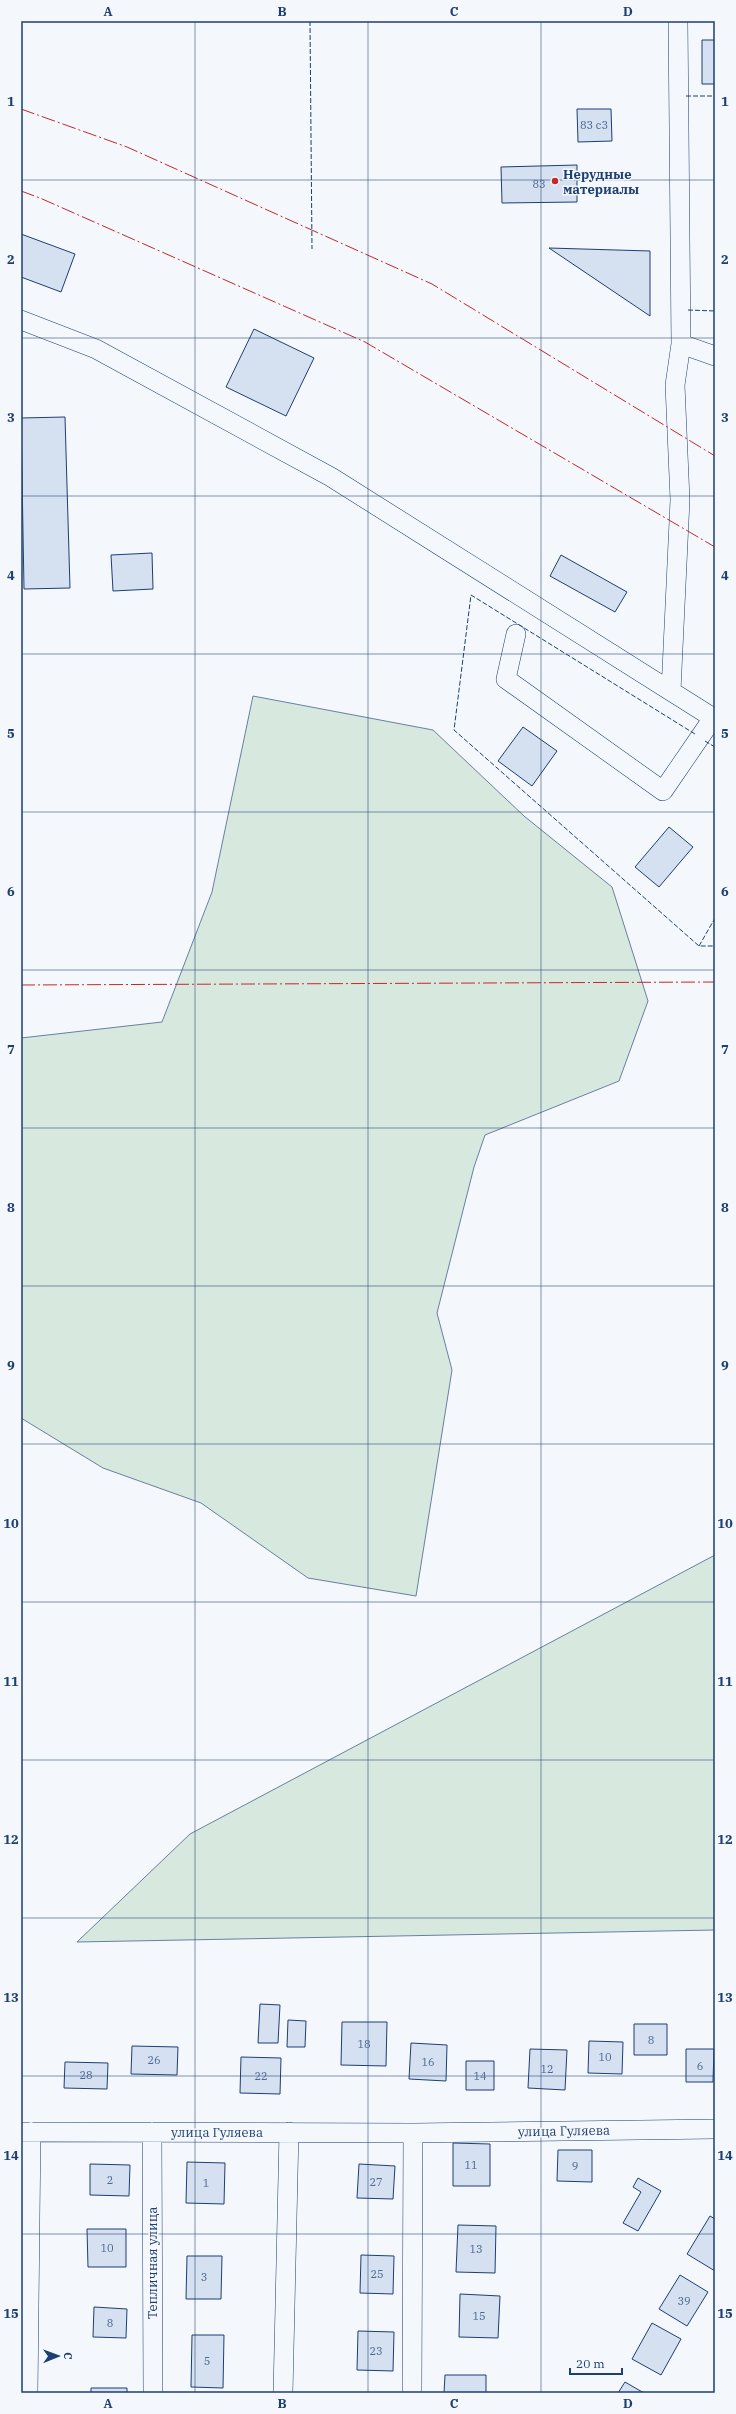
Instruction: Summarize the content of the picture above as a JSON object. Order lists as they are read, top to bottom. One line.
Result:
{"streets":{"street":["улица Гуляева","Тепличная улица"]},"crossings":[["улица Гуляева","Тепличная улица"]],"places":["Нерудные материалы"],"house_numbers":["83 с3","83","8","18","10","26","16","6","12","28","22","14","11","9","2","27","1","10","13","25","3","39","15","8","23","5"],"scale_bar":"20 m","north":"right","grid":{"columns":["A","B","C","D"],"rows":["1","2","3","4","5","6","7","8","9","10","11","12","13","14","15"]}}
